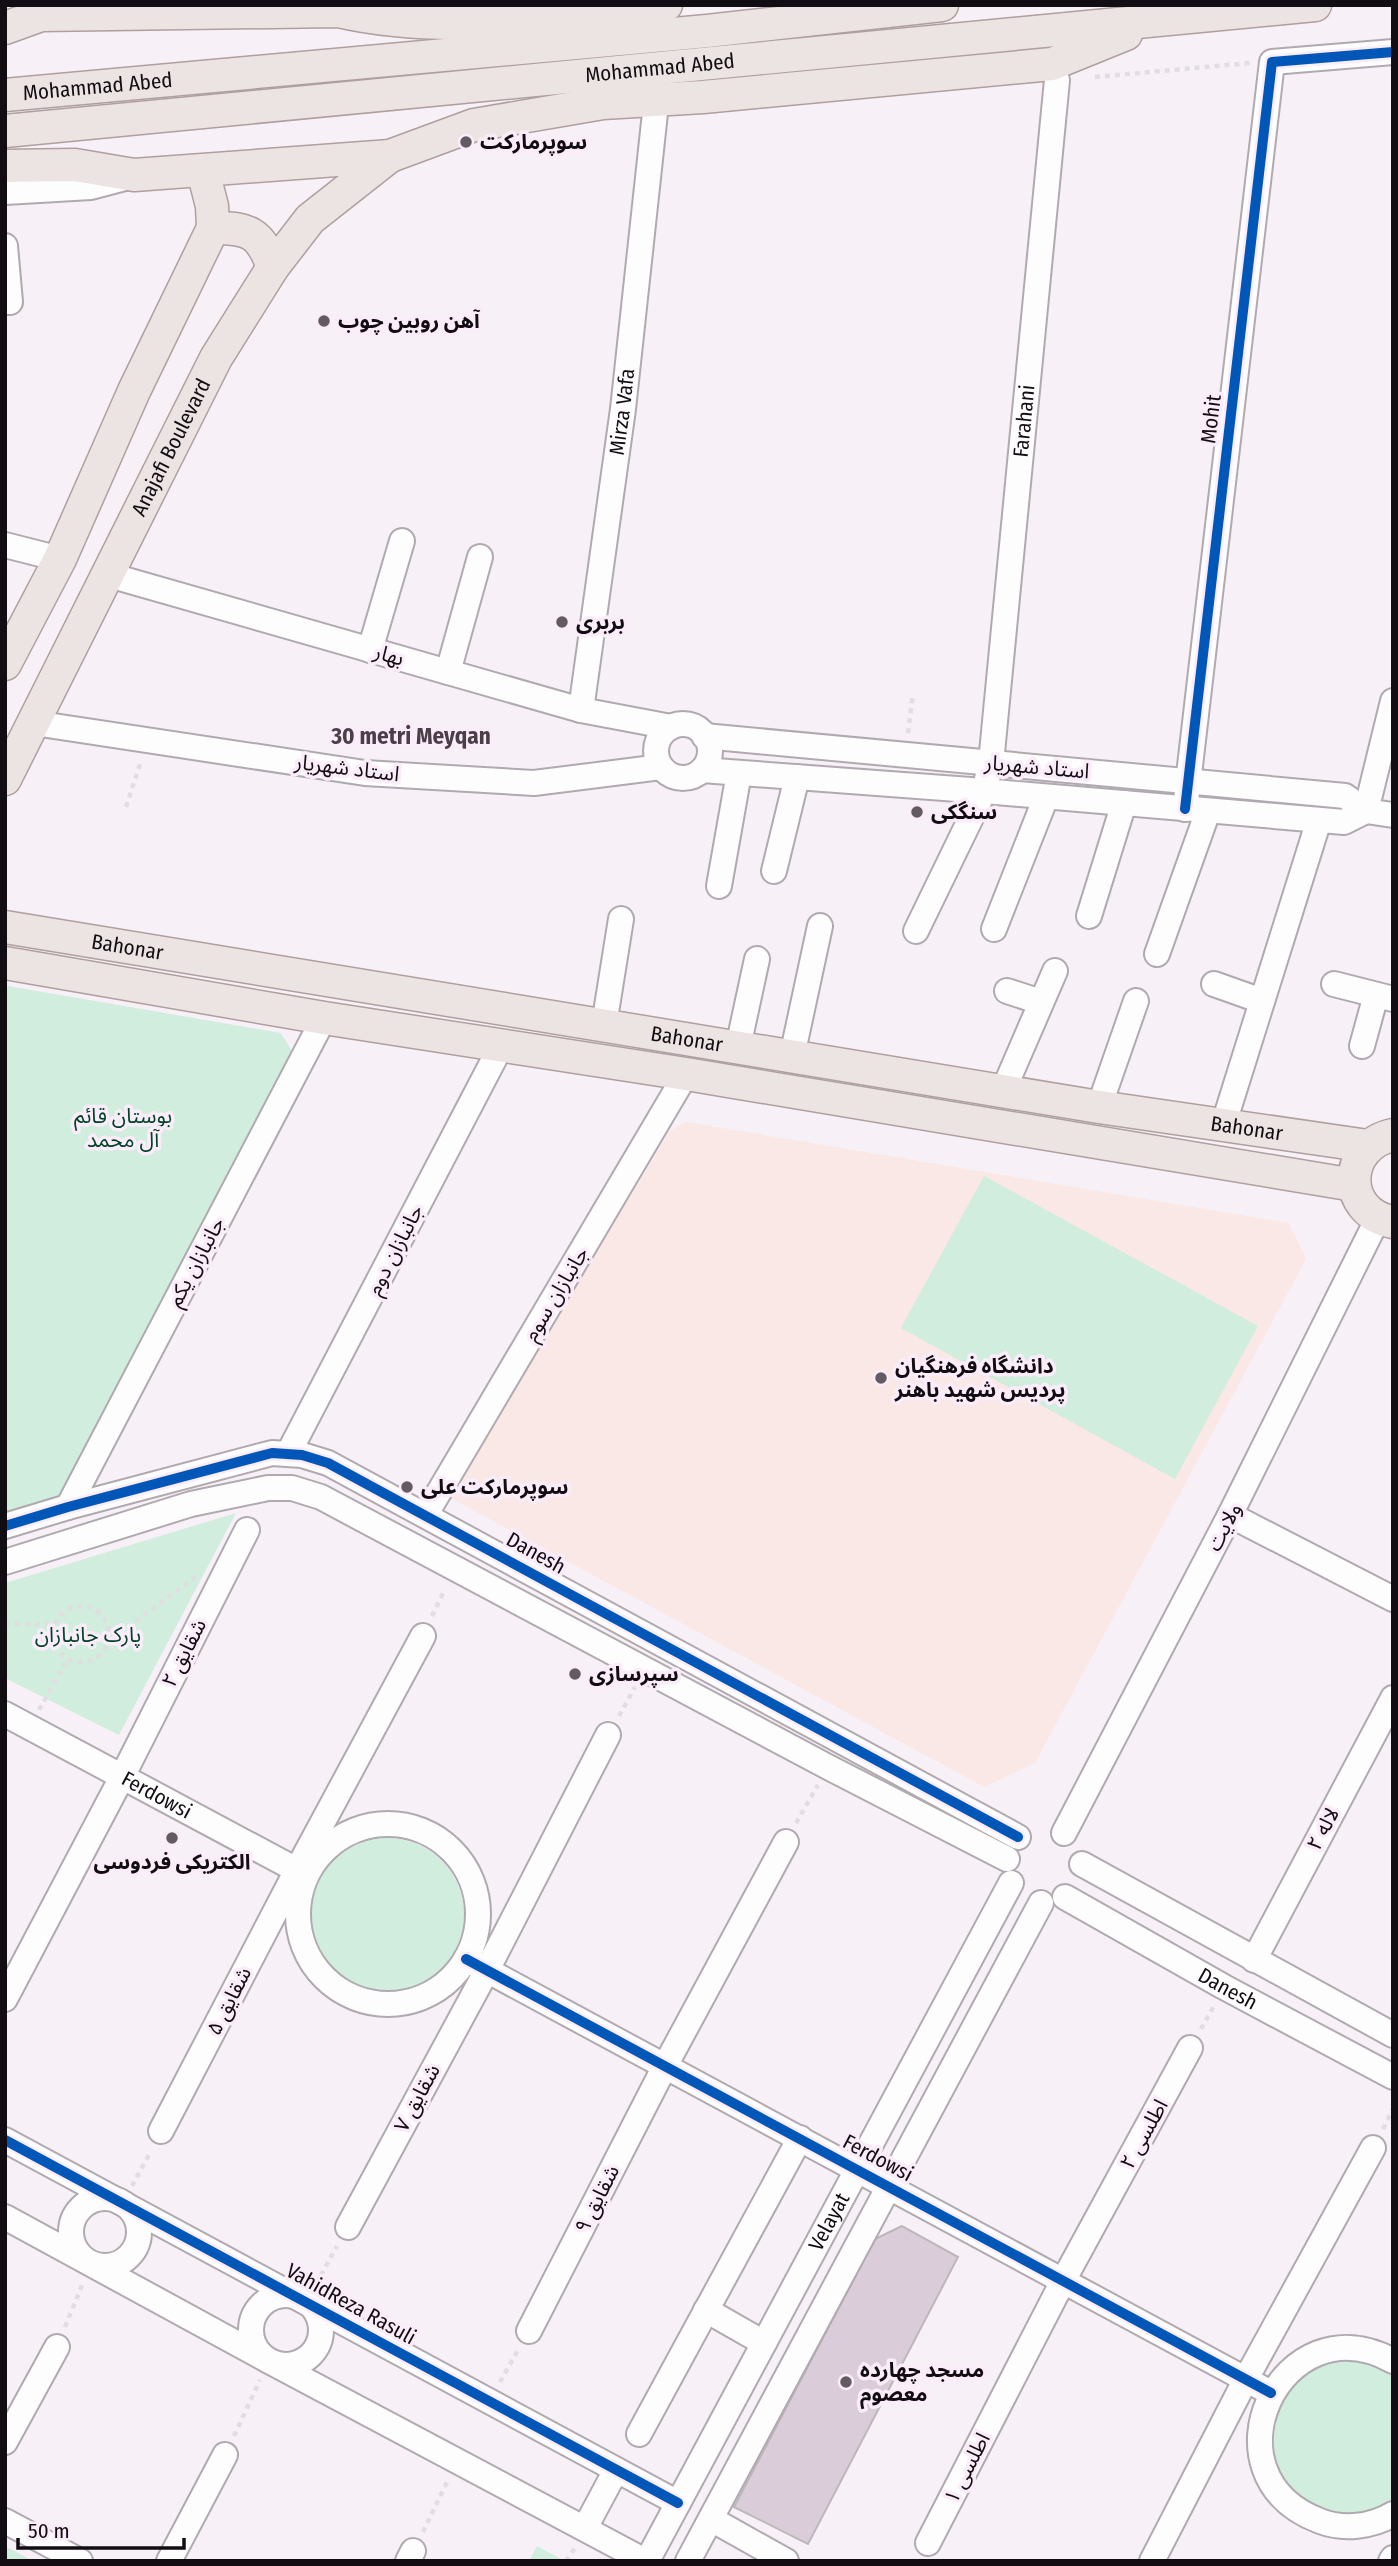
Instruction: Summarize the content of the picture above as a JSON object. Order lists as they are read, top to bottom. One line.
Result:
{"streets":{"main road":["Mohammad Abed","Anajafi Boulevard","Bahonar"],"street":["Mirza Vafa","Mohit","Farahani","بهار","استاد شهریار","جانبازان دوم","جانبازان یکم","جانبازان سوم","ولایت","Danesh","شقایق ۲","Ferdowsi","لاله ۲","شقایق ۵","شقایق ۷","اطلسی ۲","شقایق ۹","Velayat","VahidReza Rasuli","اطلسی ۱"]},"crossings":[["Mirza Vafa","بهار"],["Mohit","استاد شهریار"],["Farahani","استاد شهریار"],["Anajafi Boulevard","بهار"],["Anajafi Boulevard","استاد شهریار"],["بهار","استاد شهریار"],["Bahonar","جانبازان دوم"],["Bahonar","جانبازان یکم"],["Bahonar","جانبازان سوم"],["جانبازان دوم","Danesh"],["جانبازان یکم","Danesh"],["جانبازان سوم","Danesh"],["ولایت","Danesh"],["ولایت","Velayat"],["Danesh","لاله ۲"],["Danesh","Velayat"],["شقایق ۲","Ferdowsi"],["Ferdowsi","شقایق ۵"],["Ferdowsi","شقایق ۷"],["Ferdowsi","اطلسی ۲"],["Ferdowsi","شقایق ۹"],["Ferdowsi","Velayat"],["Ferdowsi","اطلسی ۱"],["شقایق ۵","شقایق ۷"],["اطلسی ۲","اطلسی ۱"],["Velayat","VahidReza Rasuli"]],"districts":["30 metri Meyqan"],"parks":["بوستان قائم آل محمد","پارک جانبازان"],"places":["سوپرمارکت","آهن روبین چوب","بربری","سنگکی","دانشگاه فرهنگیان پردیس شهید باهنر","سوپرمارکت علی","سپرسازی","الکتریکی فردوسی","مسجد چهارده معصوم"],"scale_bar":"50 m"}
